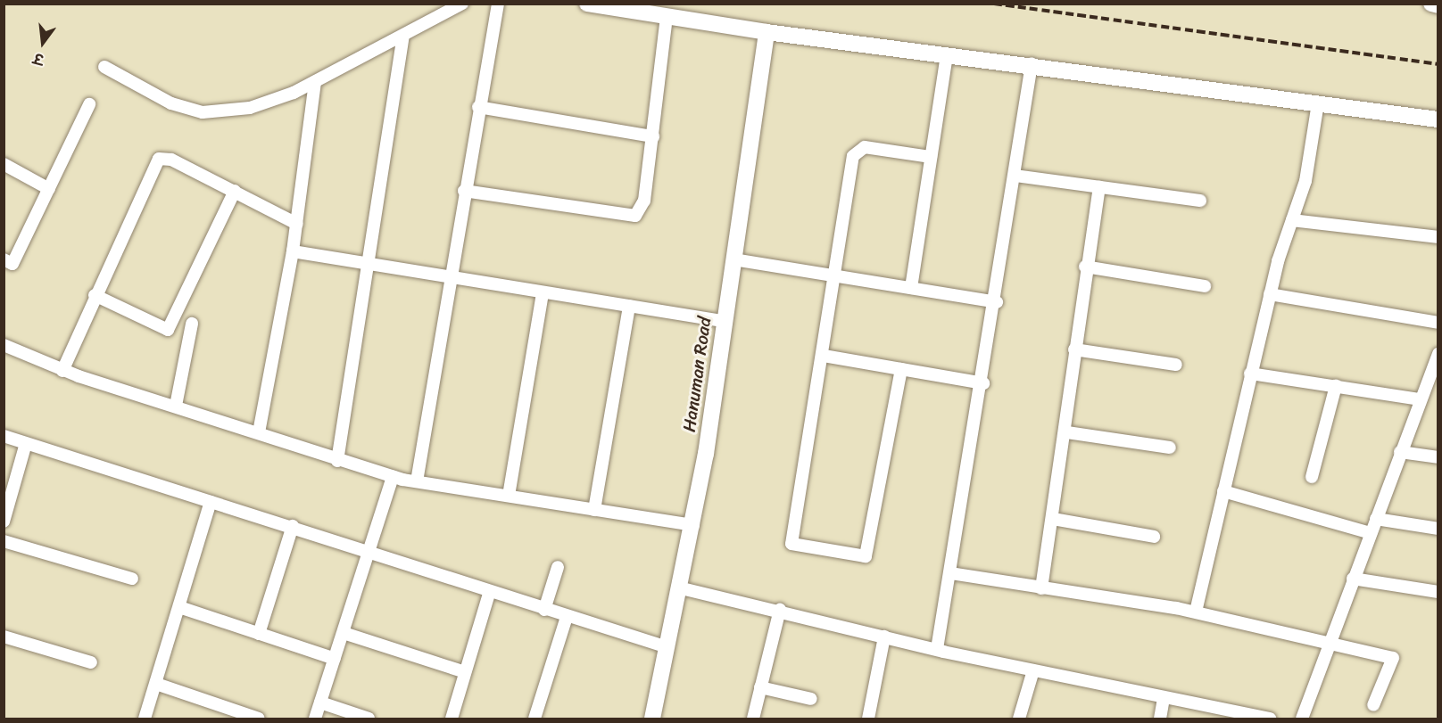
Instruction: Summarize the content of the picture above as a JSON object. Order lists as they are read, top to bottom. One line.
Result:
{"streets":{"street":["Hanuman Road"]},"north":"bottom"}
